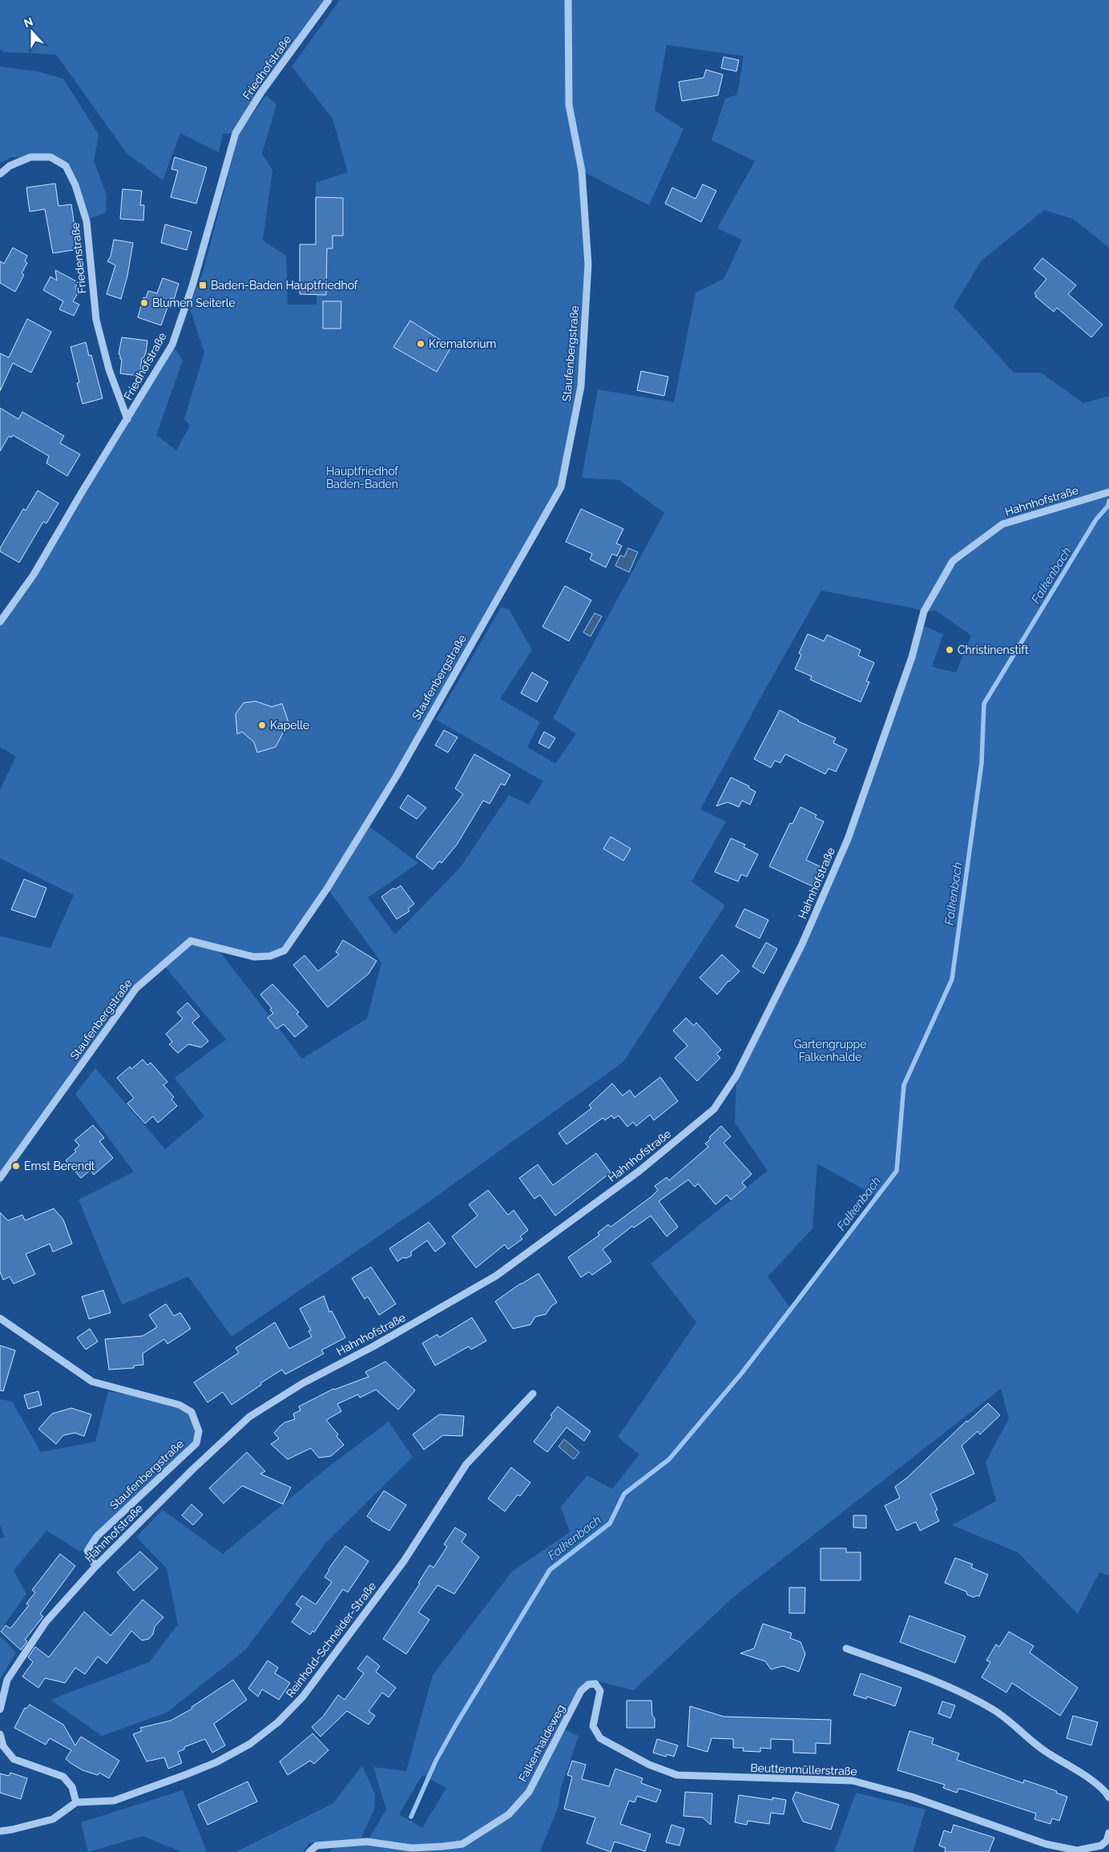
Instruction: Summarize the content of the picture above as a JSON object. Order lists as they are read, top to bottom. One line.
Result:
{"streets":{"street":["Friedhofstraße","Friedenstraße","Staufenbergstraße","Hahnhofstraße","Reinhold-Schneider-Straße","Falkenhaldeweg","Beuttenmüllerstraße"]},"crossings":[["Friedhofstraße","Friedenstraße"],["Staufenbergstraße","Hahnhofstraße"],["Falkenhaldeweg","Beuttenmüllerstraße"]],"water":["Falkenbach"],"parks":["Hauptfriedhof Baden-Baden","Gartengruppe Falkenhalde"],"places":{"transit":["Baden-Baden Hauptfriedhof"],"other":["Blumen Seiterle","Krematorium","Christinenstift","Kapelle","Ernst Berendt"]},"north":"top"}
